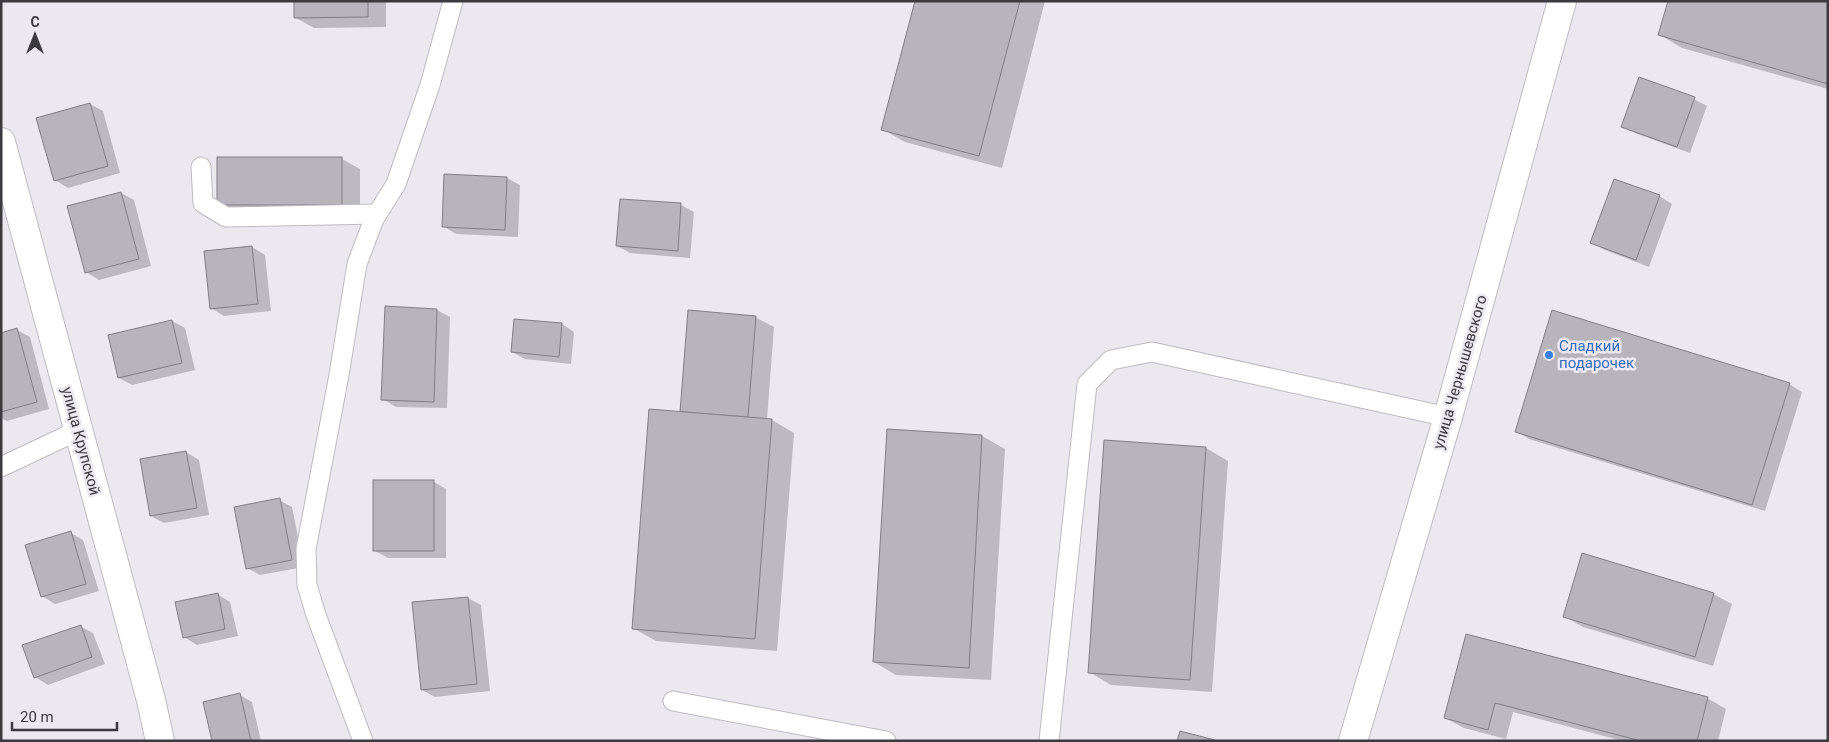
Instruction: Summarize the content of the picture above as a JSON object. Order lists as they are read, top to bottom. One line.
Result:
{"streets":{"main road":["улица Чернышевского","улица Крупской"]},"places":["Сладкий подарочек"],"scale_bar":"20 m","north":"top"}
